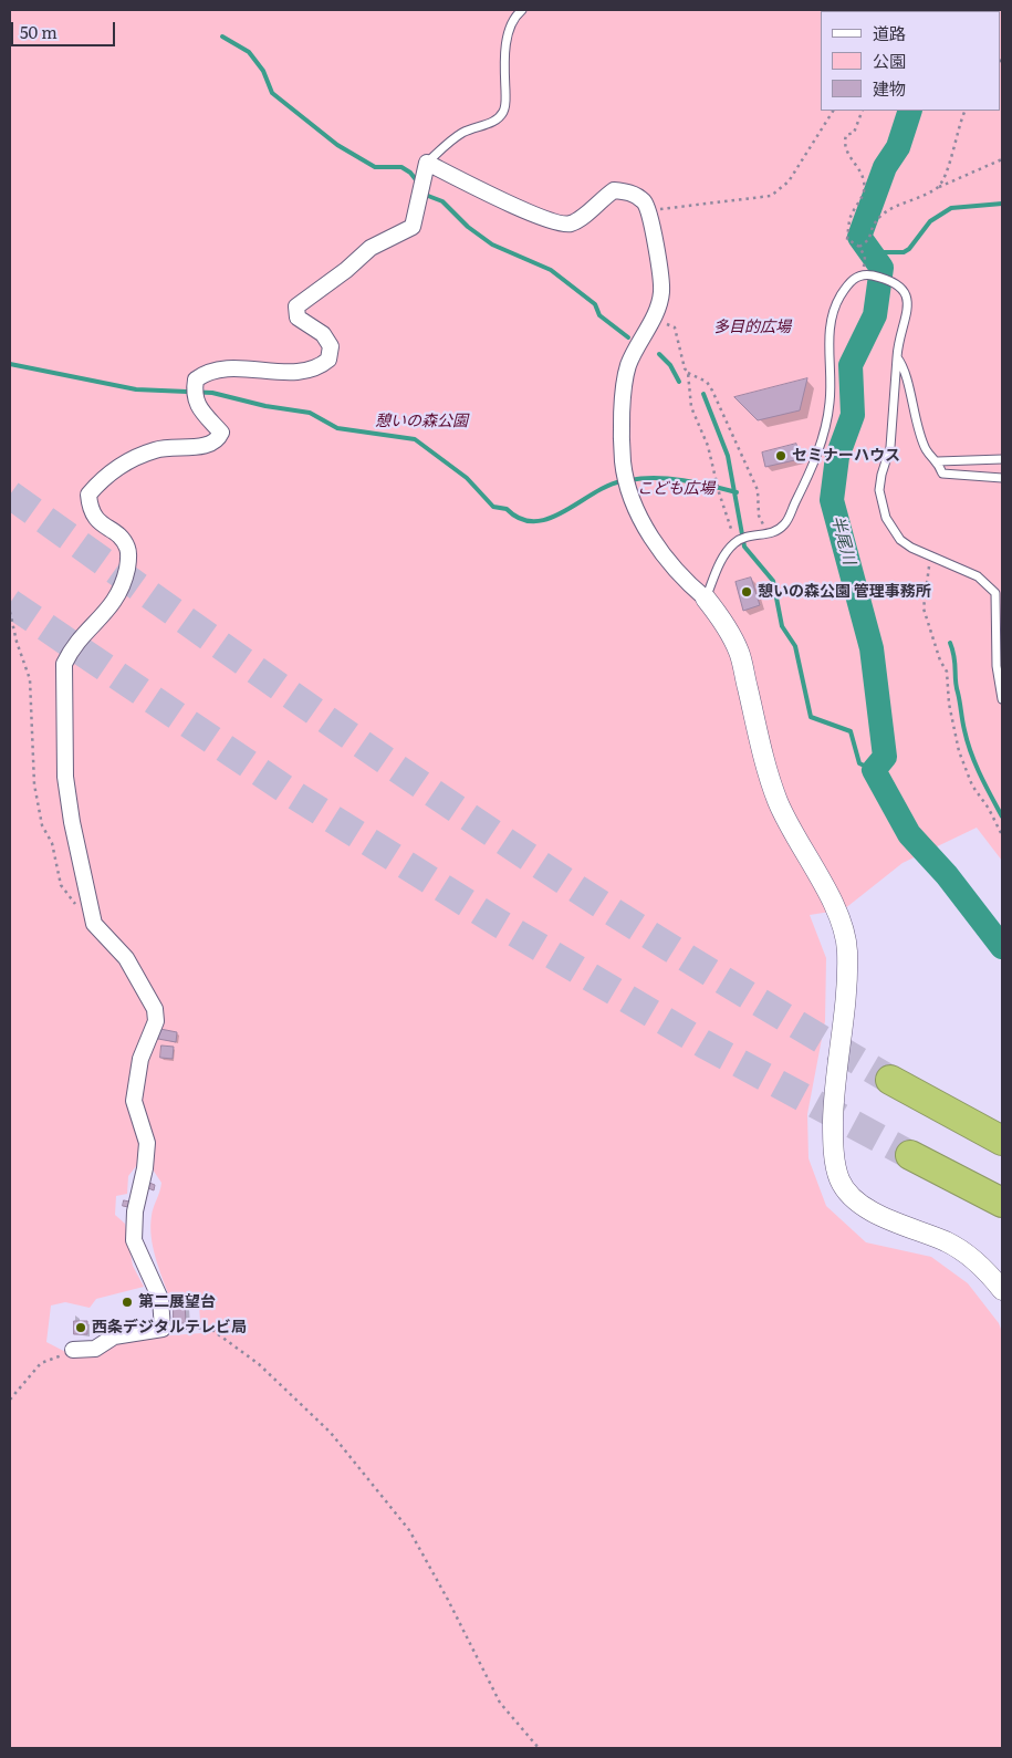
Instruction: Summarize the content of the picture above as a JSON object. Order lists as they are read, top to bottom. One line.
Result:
{"water":["半尾川"],"parks":["多目的広場","憩いの森公園","こども広場"],"places":["セミナーハウス","憩いの森公園 管理事務所","第二展望台","西条デジタルテレビ局"],"legend":["道路","公園","建物"],"scale_bar":"50 m"}
